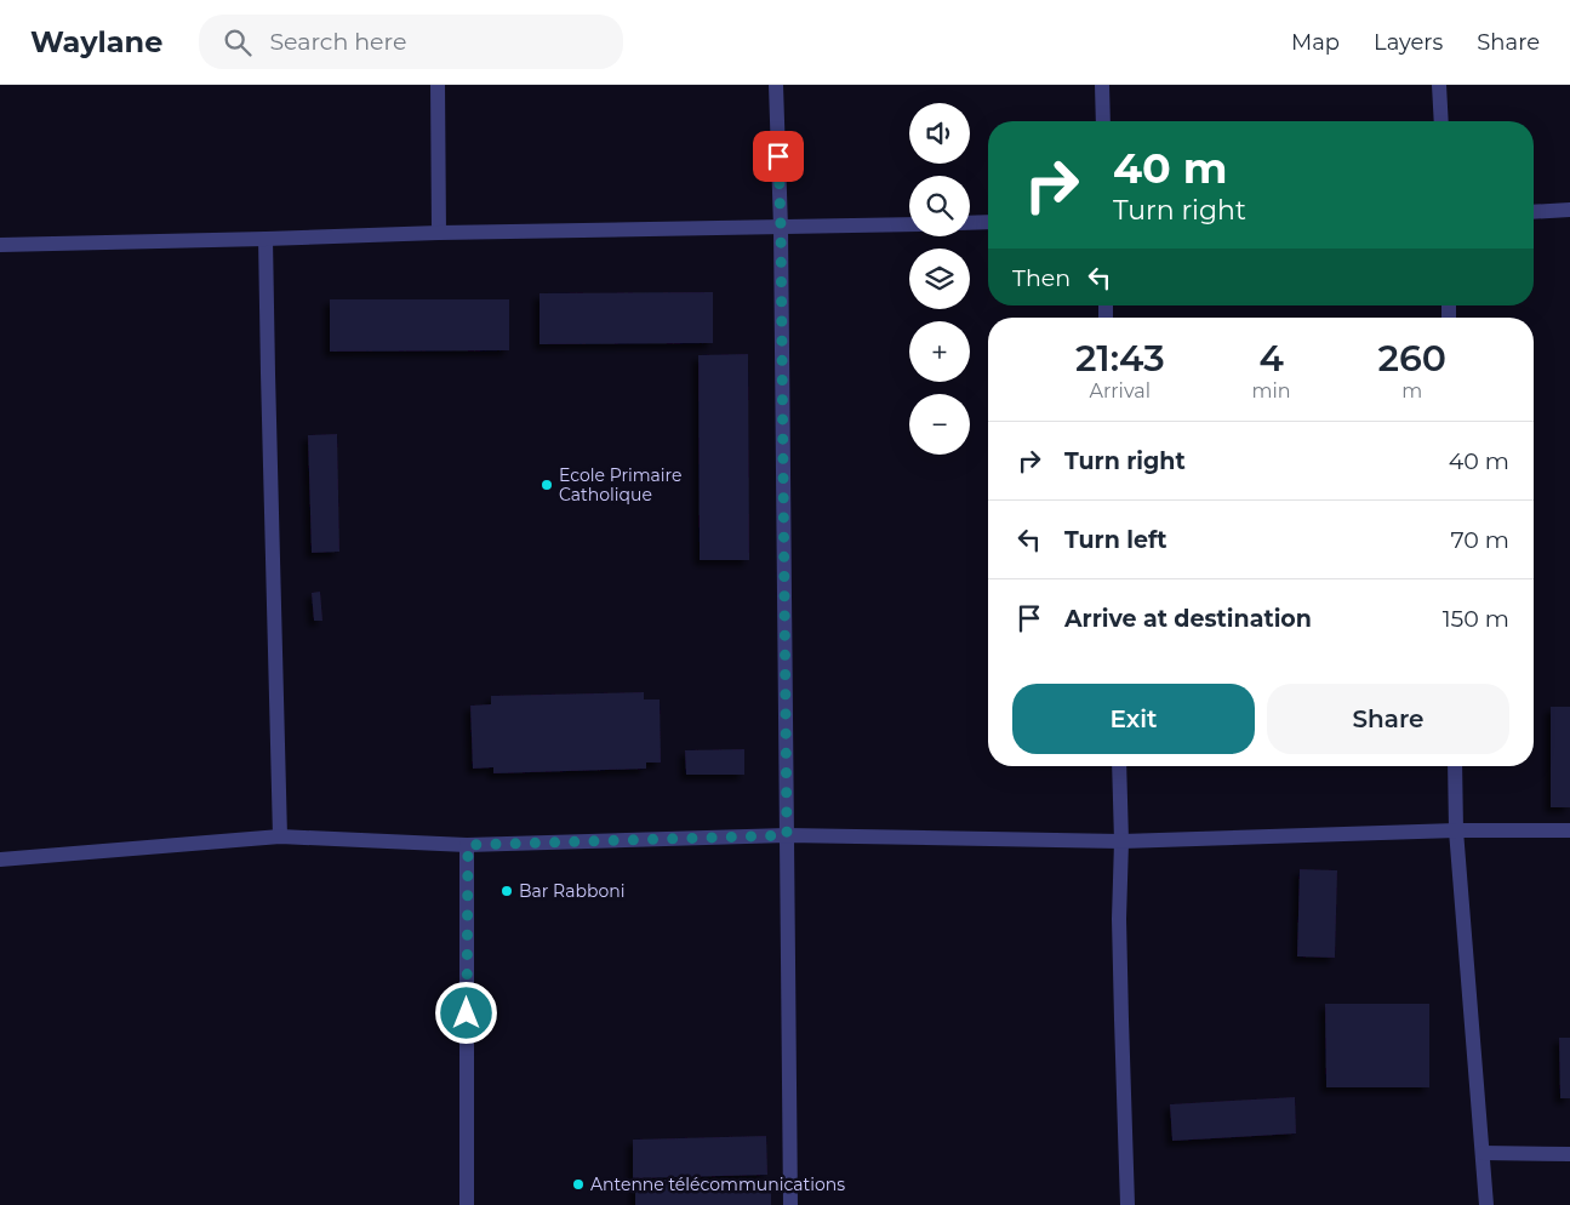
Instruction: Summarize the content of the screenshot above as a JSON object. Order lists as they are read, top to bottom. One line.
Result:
{"places":["Ecole Primaire Catholique","Bar Rabboni","Antenne télécommunications"],"page":{"header":"Waylane","search":"Search here","nav":["Map","Layers","Share"],"map_buttons":["+","−"],"turn":["40 m","Turn right"],"then":"Then","eta":["21:43","Arrival","4","min","260","m"],"list":[{"name":"Turn right","value":"40 m"},{"name":"Turn left","value":"70 m"},{"name":"Arrive at destination","value":"150 m"}],"buttons":["Exit","Share"]}}
